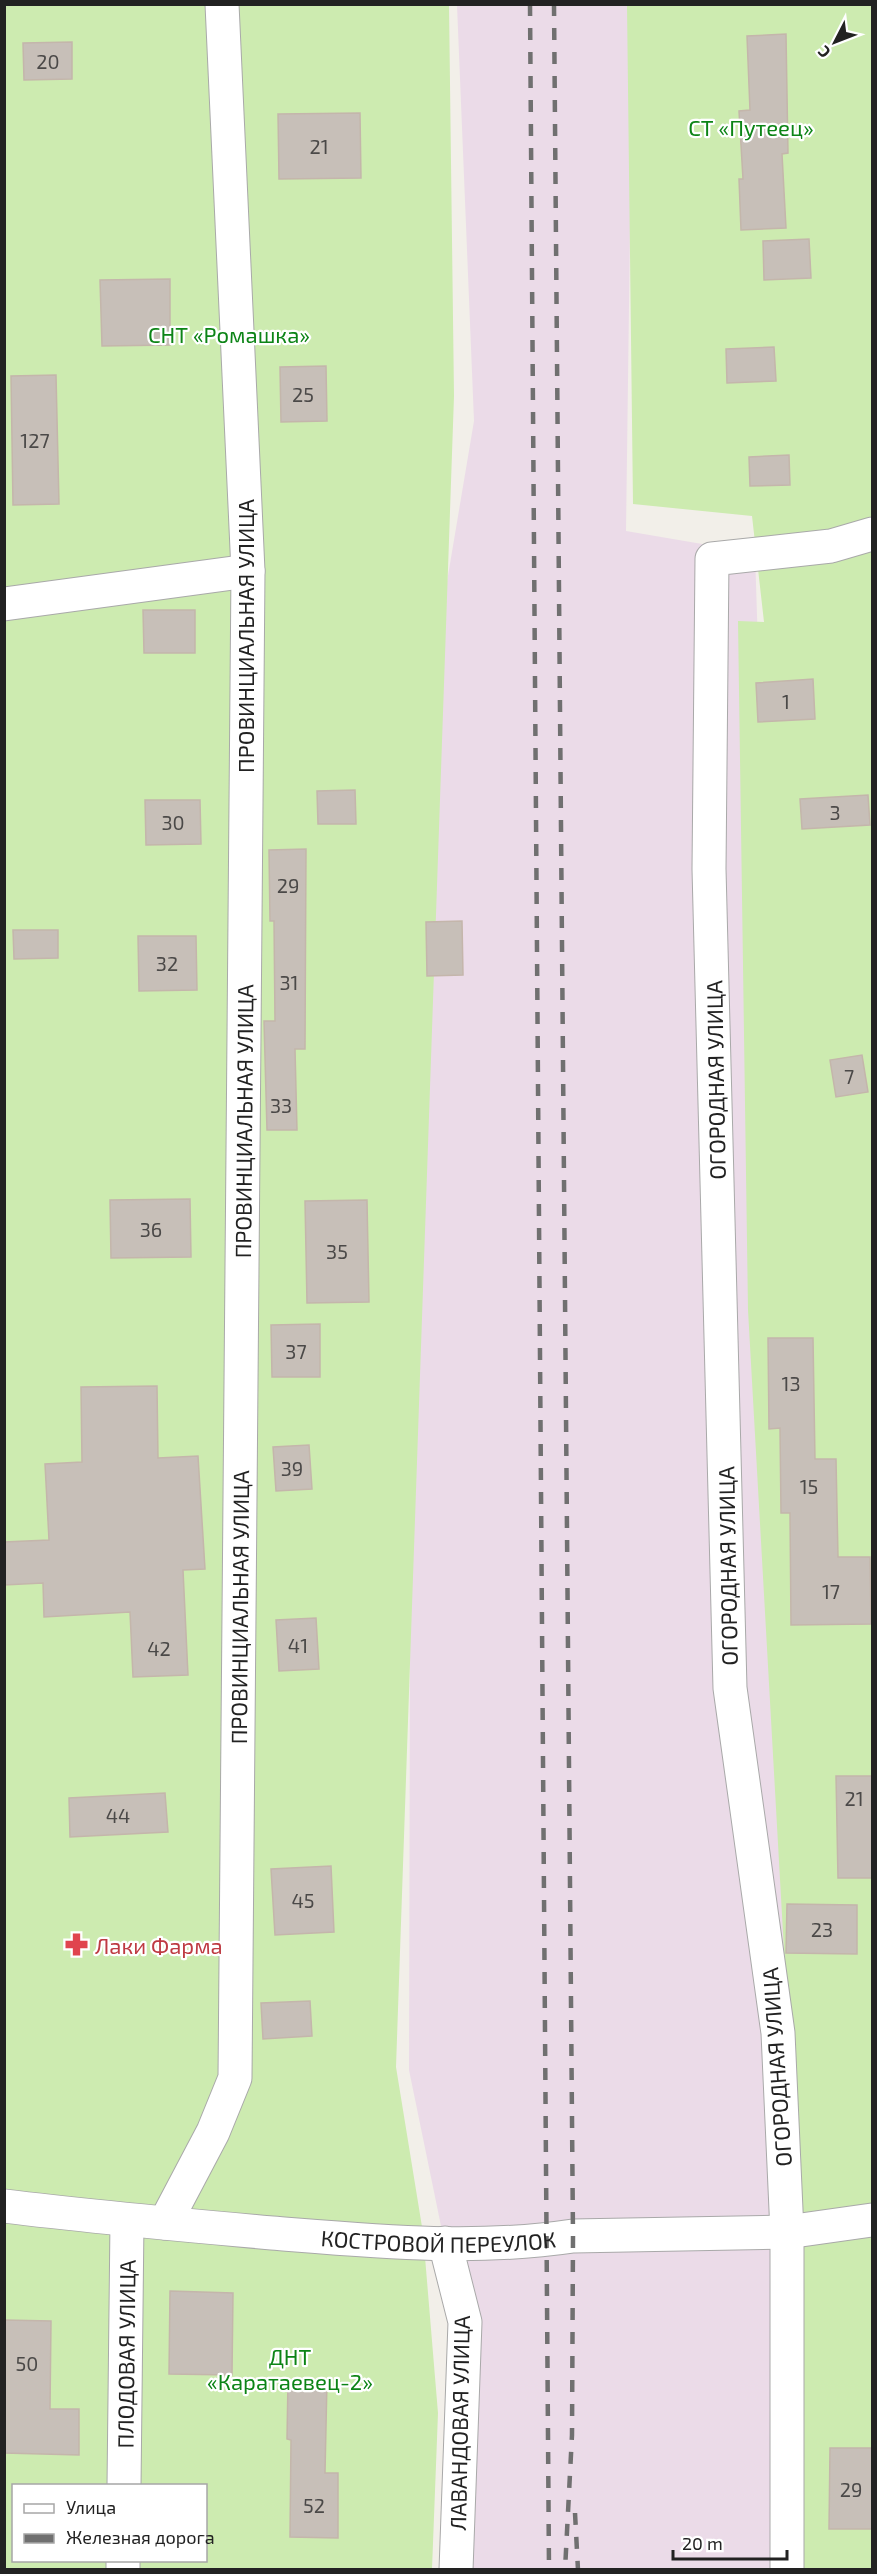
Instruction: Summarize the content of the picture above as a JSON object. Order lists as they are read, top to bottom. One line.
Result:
{"streets":{"street":["ПРОВИНЦИАЛЬНАЯ УЛИЦА","ОГОРОДНАЯ УЛИЦА","КОСТРОВОЙ ПЕРЕУЛОК","ПЛОДОВАЯ УЛИЦА","ЛАВАНДОВАЯ УЛИЦА"]},"crossings":[["ПРОВИНЦИАЛЬНАЯ УЛИЦА","КОСТРОВОЙ ПЕРЕУЛОК"],["ОГОРОДНАЯ УЛИЦА","КОСТРОВОЙ ПЕРЕУЛОК"],["КОСТРОВОЙ ПЕРЕУЛОК","ПЛОДОВАЯ УЛИЦА"],["КОСТРОВОЙ ПЕРЕУЛОК","ЛАВАНДОВАЯ УЛИЦА"]],"parks":["СТ «Путеец»","СНТ «Ромашка»","ДНТ «Каратаевец-2»"],"places":{"pharmacy":["Лаки Фарма"]},"house_numbers":["20","21","25","127","1","3","30","29","32","31","7","33","36","35","37","13","39","15","17","41","42","21","44","45","23","50","29","52"],"legend":["Улица","Железная дорога"],"scale_bar":"20 m","north":"bottom left"}
